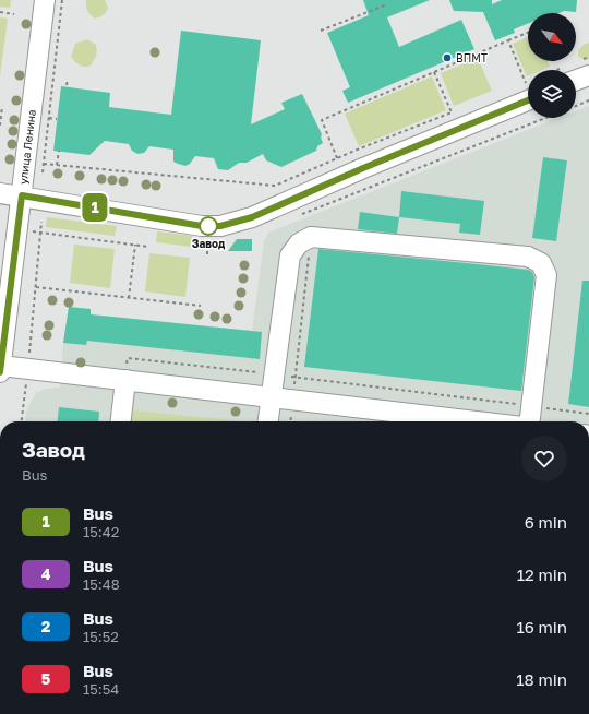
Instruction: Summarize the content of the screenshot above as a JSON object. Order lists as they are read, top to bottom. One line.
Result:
{"streets":{"street":["улица Ленина"]},"places":["ВПМТ","Завод"],"lines":["bus line 1"],"north":"bottom right","page":{"on_map":"1","heading":["Завод","Bus"],"list":[{"mark":"1","name":"Bus","note":"15:42","value":"6 min"},{"mark":"4","name":"Bus","note":"15:48","value":"12 min"},{"mark":"2","name":"Bus","note":"15:52","value":"16 min"},{"mark":"5","name":"Bus","note":"15:54","value":"18 min"}]}}
